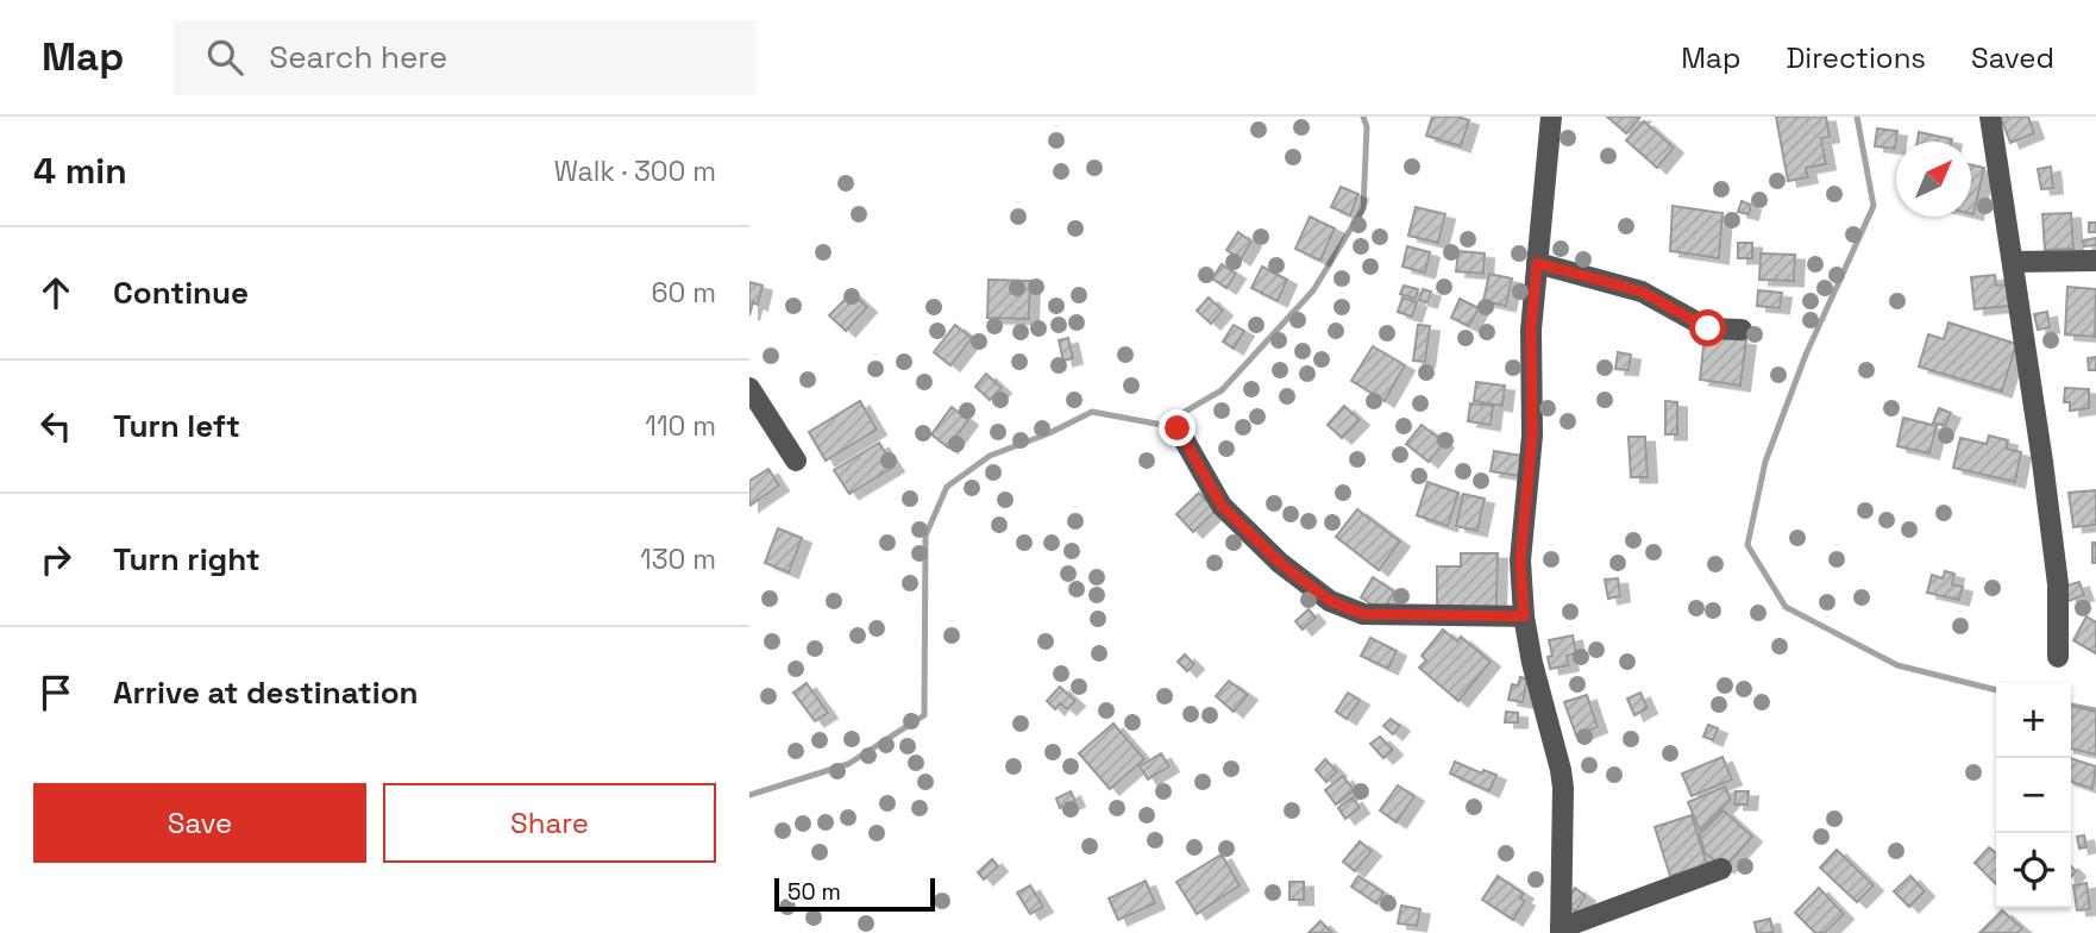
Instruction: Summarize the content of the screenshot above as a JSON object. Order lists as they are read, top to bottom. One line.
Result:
{"scale_bar":"50 m","north":"top right","page":{"header":"Map","search":"Search here","nav":["Map","Directions","Saved"],"heading":["4 min","Walk · 300 m"],"list":[["Continue","60 m"],["Turn left","110 m"],["Turn right","130 m"],"Arrive at destination"],"map_buttons":["+","−"],"buttons":["Save","Share"],"scale":"50 m"}}
